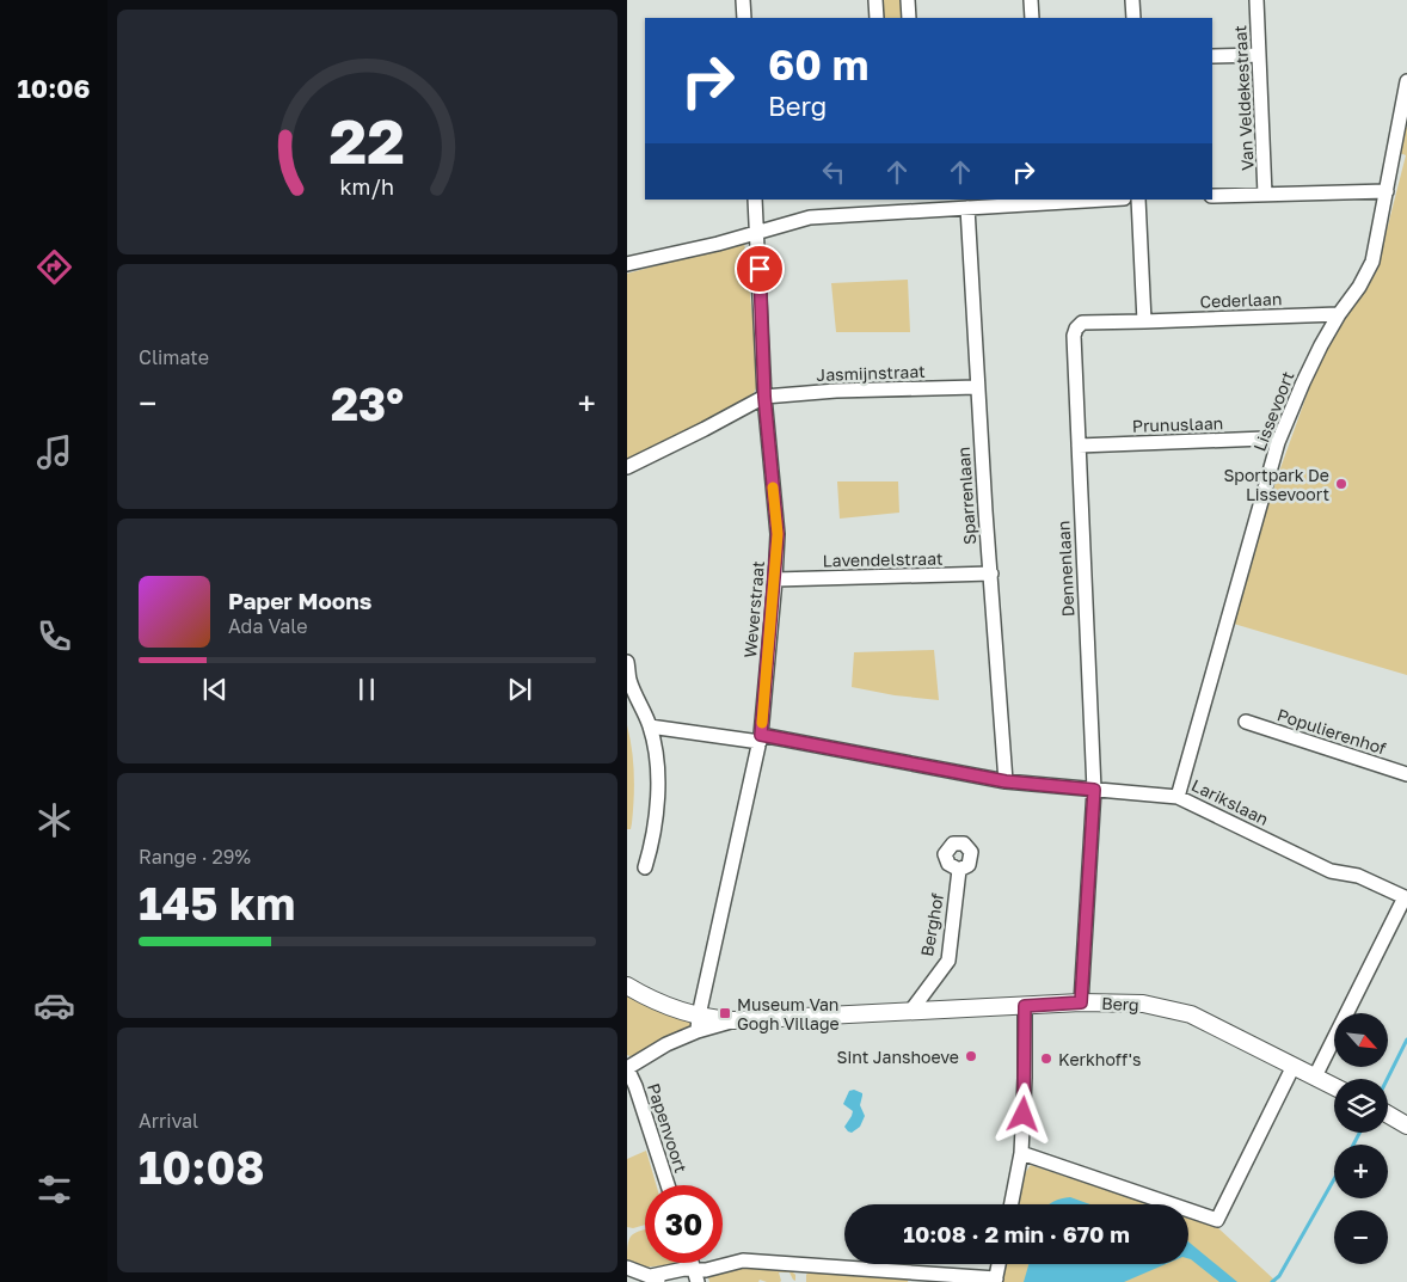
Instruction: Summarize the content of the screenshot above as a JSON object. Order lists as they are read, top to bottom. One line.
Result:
{"streets":{"street":["Van Veldekestraat","Cederlaan","Jasmijnstraat","Lissevoort","Prunuslaan","Sparrenlaan","Lavendelstraat","Dennenlaan","Weverstraat","Populierenhof","Larikslaan","Berghof","Berg","Papenvoort"]},"crossings":[["Cederlaan","Lissevoort"],["Cederlaan","Dennenlaan"],["Jasmijnstraat","Sparrenlaan"],["Jasmijnstraat","Weverstraat"],["Lissevoort","Prunuslaan"],["Lissevoort","Larikslaan"],["Prunuslaan","Dennenlaan"],["Sparrenlaan","Lavendelstraat"],["Sparrenlaan","Larikslaan"],["Lavendelstraat","Weverstraat"],["Dennenlaan","Larikslaan"],["Dennenlaan","Berg"],["Weverstraat","Larikslaan"],["Weverstraat","Berg"],["Larikslaan","Berg"],["Berghof","Berg"]],"places":{"other":["Sportpark De Lissevoort","Sint Janshoeve","Kerkhoff's"],"transit":["Museum Van Gogh Village"]},"north":"bottom right","page":{"tabs":"10:06","turn":["60 m","Berg"],"tile":["Climate",["Range · 29%","145 km"],["Arrival","10:08"]],"heat":["−","23°","+"],"song":["Paper Moons","Ada Vale"],"map_buttons":["+","−"],"limit":"30","trip":"10:08 · 2 min · 670 m","gauge":["22","km/h"]}}
